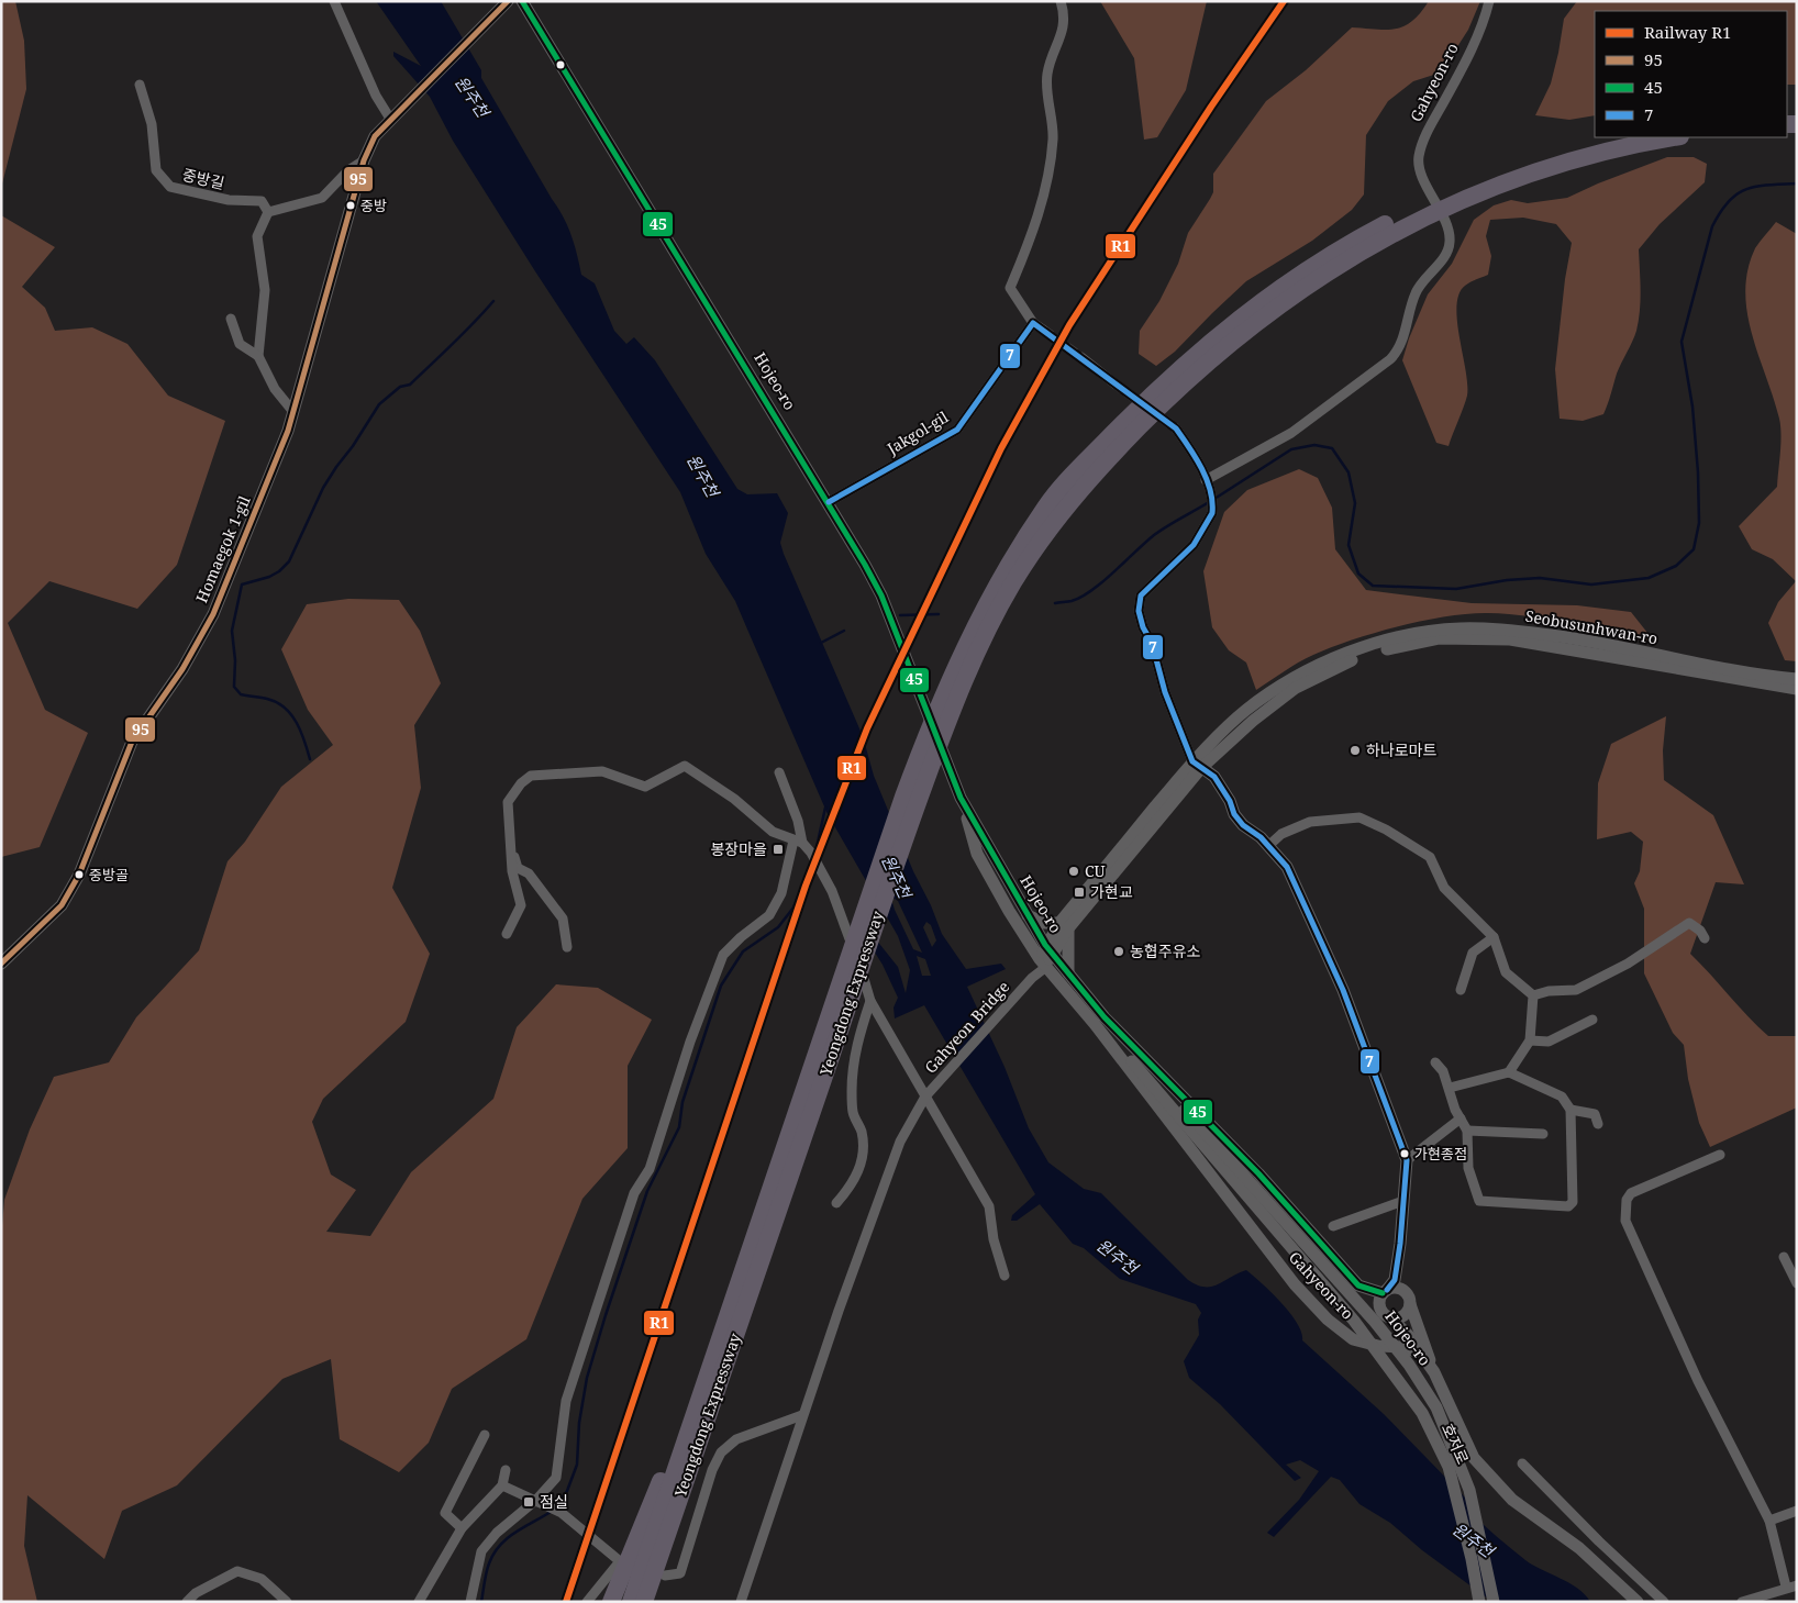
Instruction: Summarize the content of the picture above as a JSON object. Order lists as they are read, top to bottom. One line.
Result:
{"streets":{"highway":["Yeongdong Expressway"],"street":["Gahyeon-ro","중방길","Hojeo-ro","Jakgol-gil","Homaegok 1-gil","Seobusunhwan-ro","Gahyeon Bridge","호저로"]},"crossings":[["Gahyeon-ro","Hojeo-ro"],["Gahyeon-ro","호저로"],["Hojeo-ro","Jakgol-gil"],["Hojeo-ro","Seobusunhwan-ro"],["Hojeo-ro","Gahyeon Bridge"],["Hojeo-ro","호저로"],["Seobusunhwan-ro","Gahyeon Bridge"]],"water":["원주천"],"places":{"other":["중방","하나로마트","CU","중방골","농협주유소","가현종점"],"transit":["봉장마을","가현교","점실"]},"lines":["rail line R1","transit line 95","transit line 45","transit line 7"],"legend":["Railway R1","95","45","7"]}
